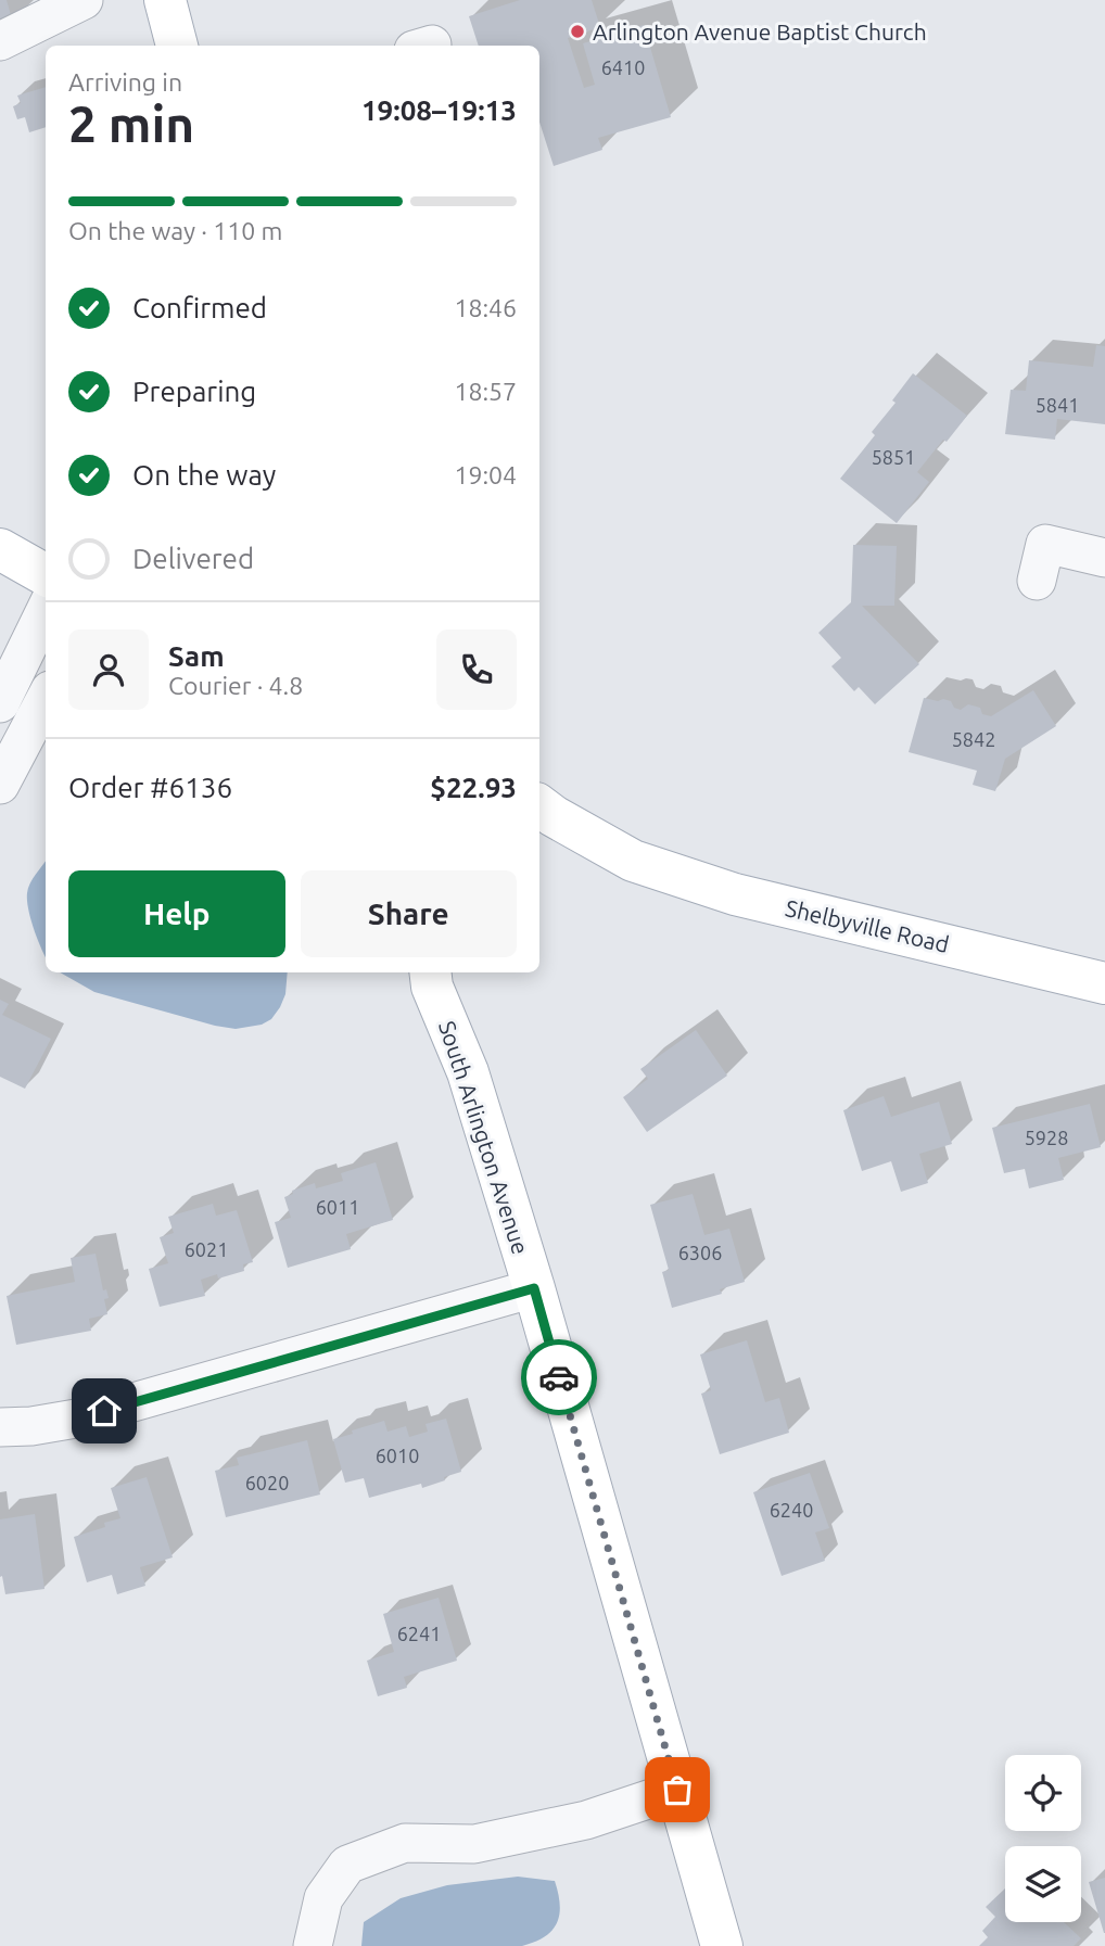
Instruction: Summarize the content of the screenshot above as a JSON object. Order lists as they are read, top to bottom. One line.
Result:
{"streets":{"main road":["Shelbyville Road","South Arlington Avenue"]},"places":["Arlington Avenue Baptist Church"],"house_numbers":["6410","5841","5851","5842","5928","6011","6021","6306","6010","6020","6240","6241"],"page":{"heading":["2 min","Arriving in","19:08–19:13"],"panel":["Sam","Courier · 4.8","Order #6136","$22.93"],"bar":"On the way · 110 m","list":[["Confirmed","18:46"],["Preparing","18:57"],["On the way","19:04"],"Delivered"],"buttons":["Help","Share"]}}
